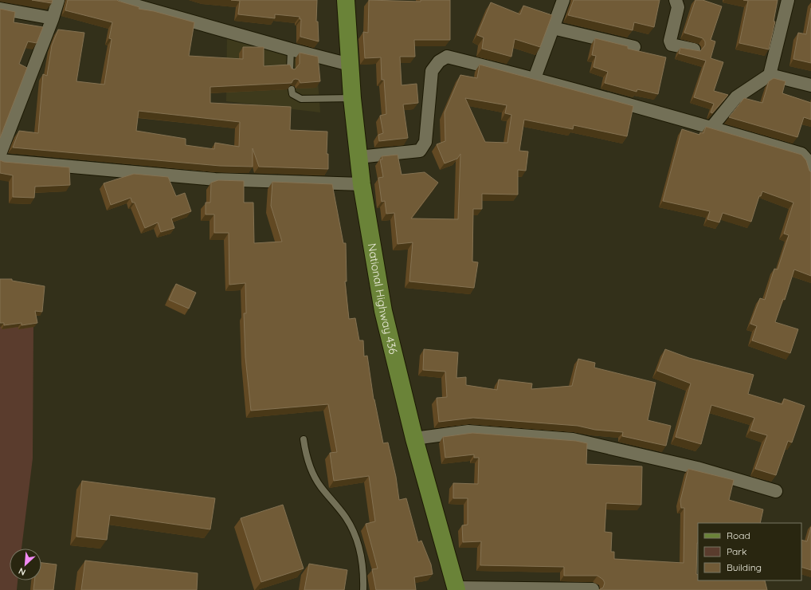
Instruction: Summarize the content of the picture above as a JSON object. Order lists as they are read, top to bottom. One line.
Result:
{"streets":{"main road":["National Highway 436"]},"legend":["Road","Park","Building"],"north":"bottom left"}
